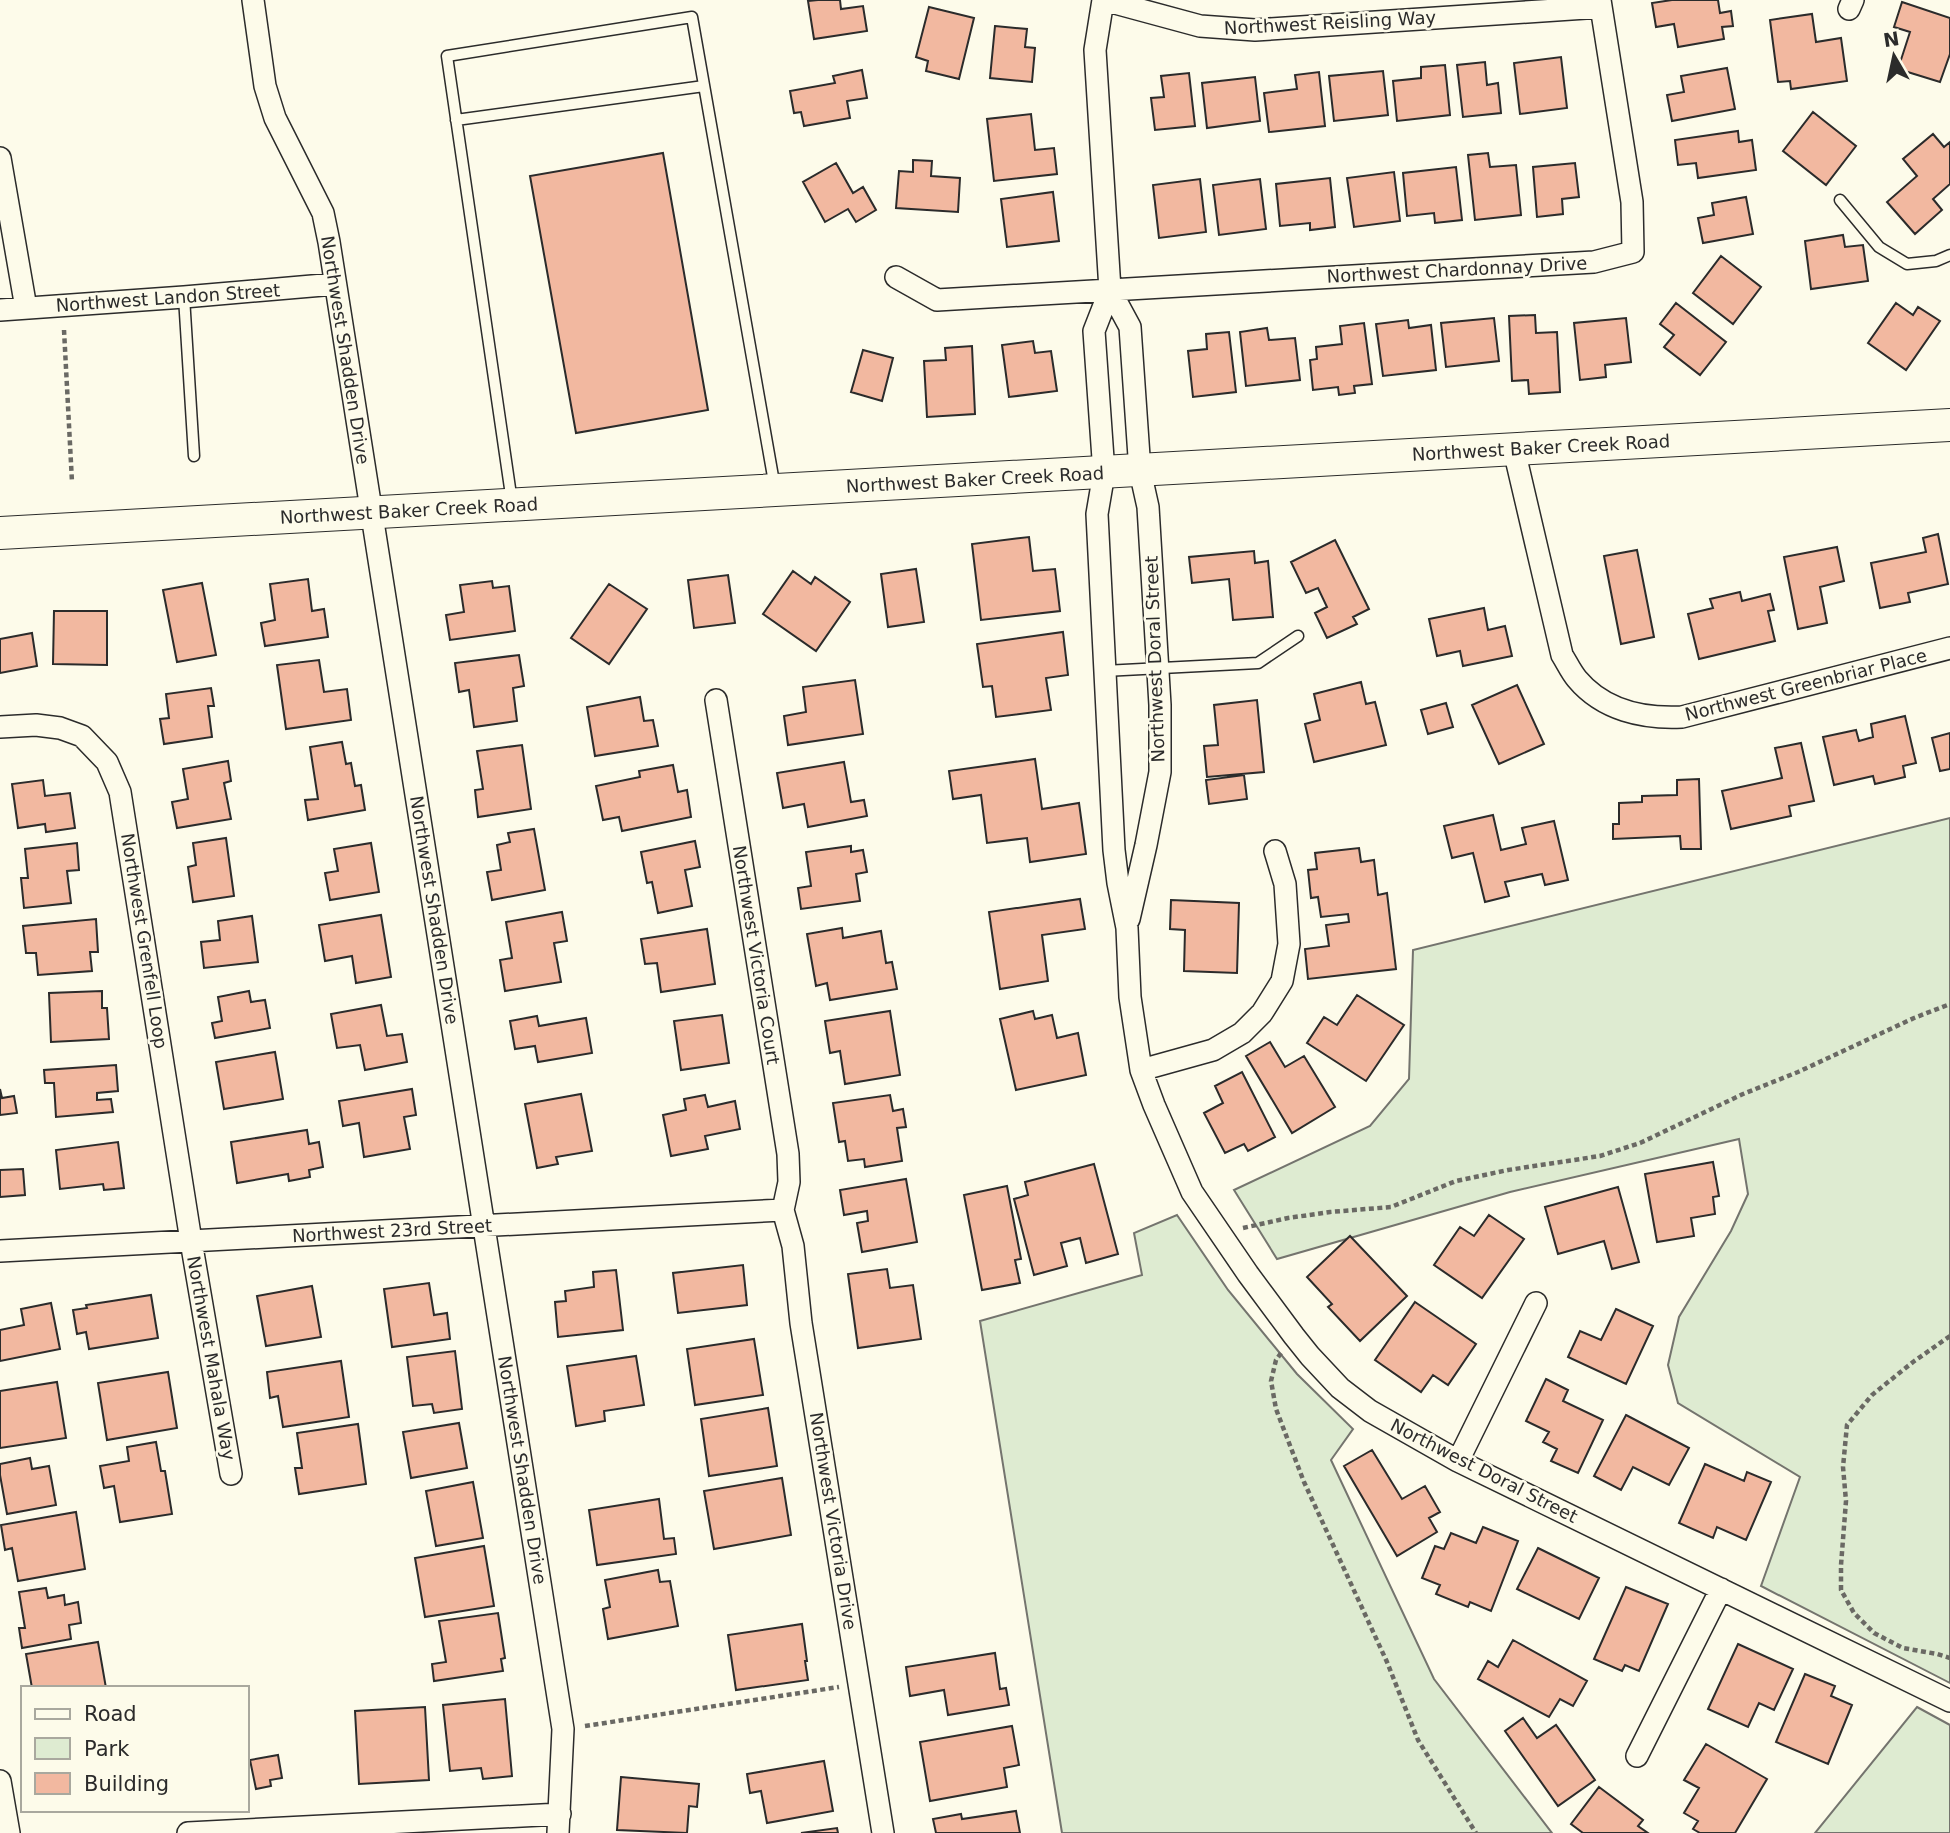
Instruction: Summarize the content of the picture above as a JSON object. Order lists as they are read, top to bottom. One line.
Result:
{"streets":{"main road":["Northwest Baker Creek Road"],"street":["Northwest Reisling Way","Northwest Chardonnay Drive","Northwest Landon Street","Northwest Shadden Drive","Northwest Doral Street","Northwest Greenbriar Place","Northwest Grenfell Loop","Northwest Victoria Court","Northwest 23rd Street","Northwest Mahala Way","Northwest Victoria Drive"]},"crossings":[["Northwest Reisling Way","Northwest Chardonnay Drive"],["Northwest Chardonnay Drive","Northwest Doral Street"],["Northwest Landon Street","Northwest Shadden Drive"],["Northwest Shadden Drive","Northwest Baker Creek Road"],["Northwest Shadden Drive","Northwest 23rd Street"],["Northwest Baker Creek Road","Northwest Doral Street"],["Northwest Baker Creek Road","Northwest Greenbriar Place"],["Northwest Grenfell Loop","Northwest 23rd Street"],["Northwest Grenfell Loop","Northwest Mahala Way"],["Northwest Victoria Court","Northwest 23rd Street"],["Northwest Victoria Court","Northwest Victoria Drive"],["Northwest 23rd Street","Northwest Mahala Way"],["Northwest 23rd Street","Northwest Victoria Drive"]],"legend":["Road","Park","Building"],"north":"top"}
